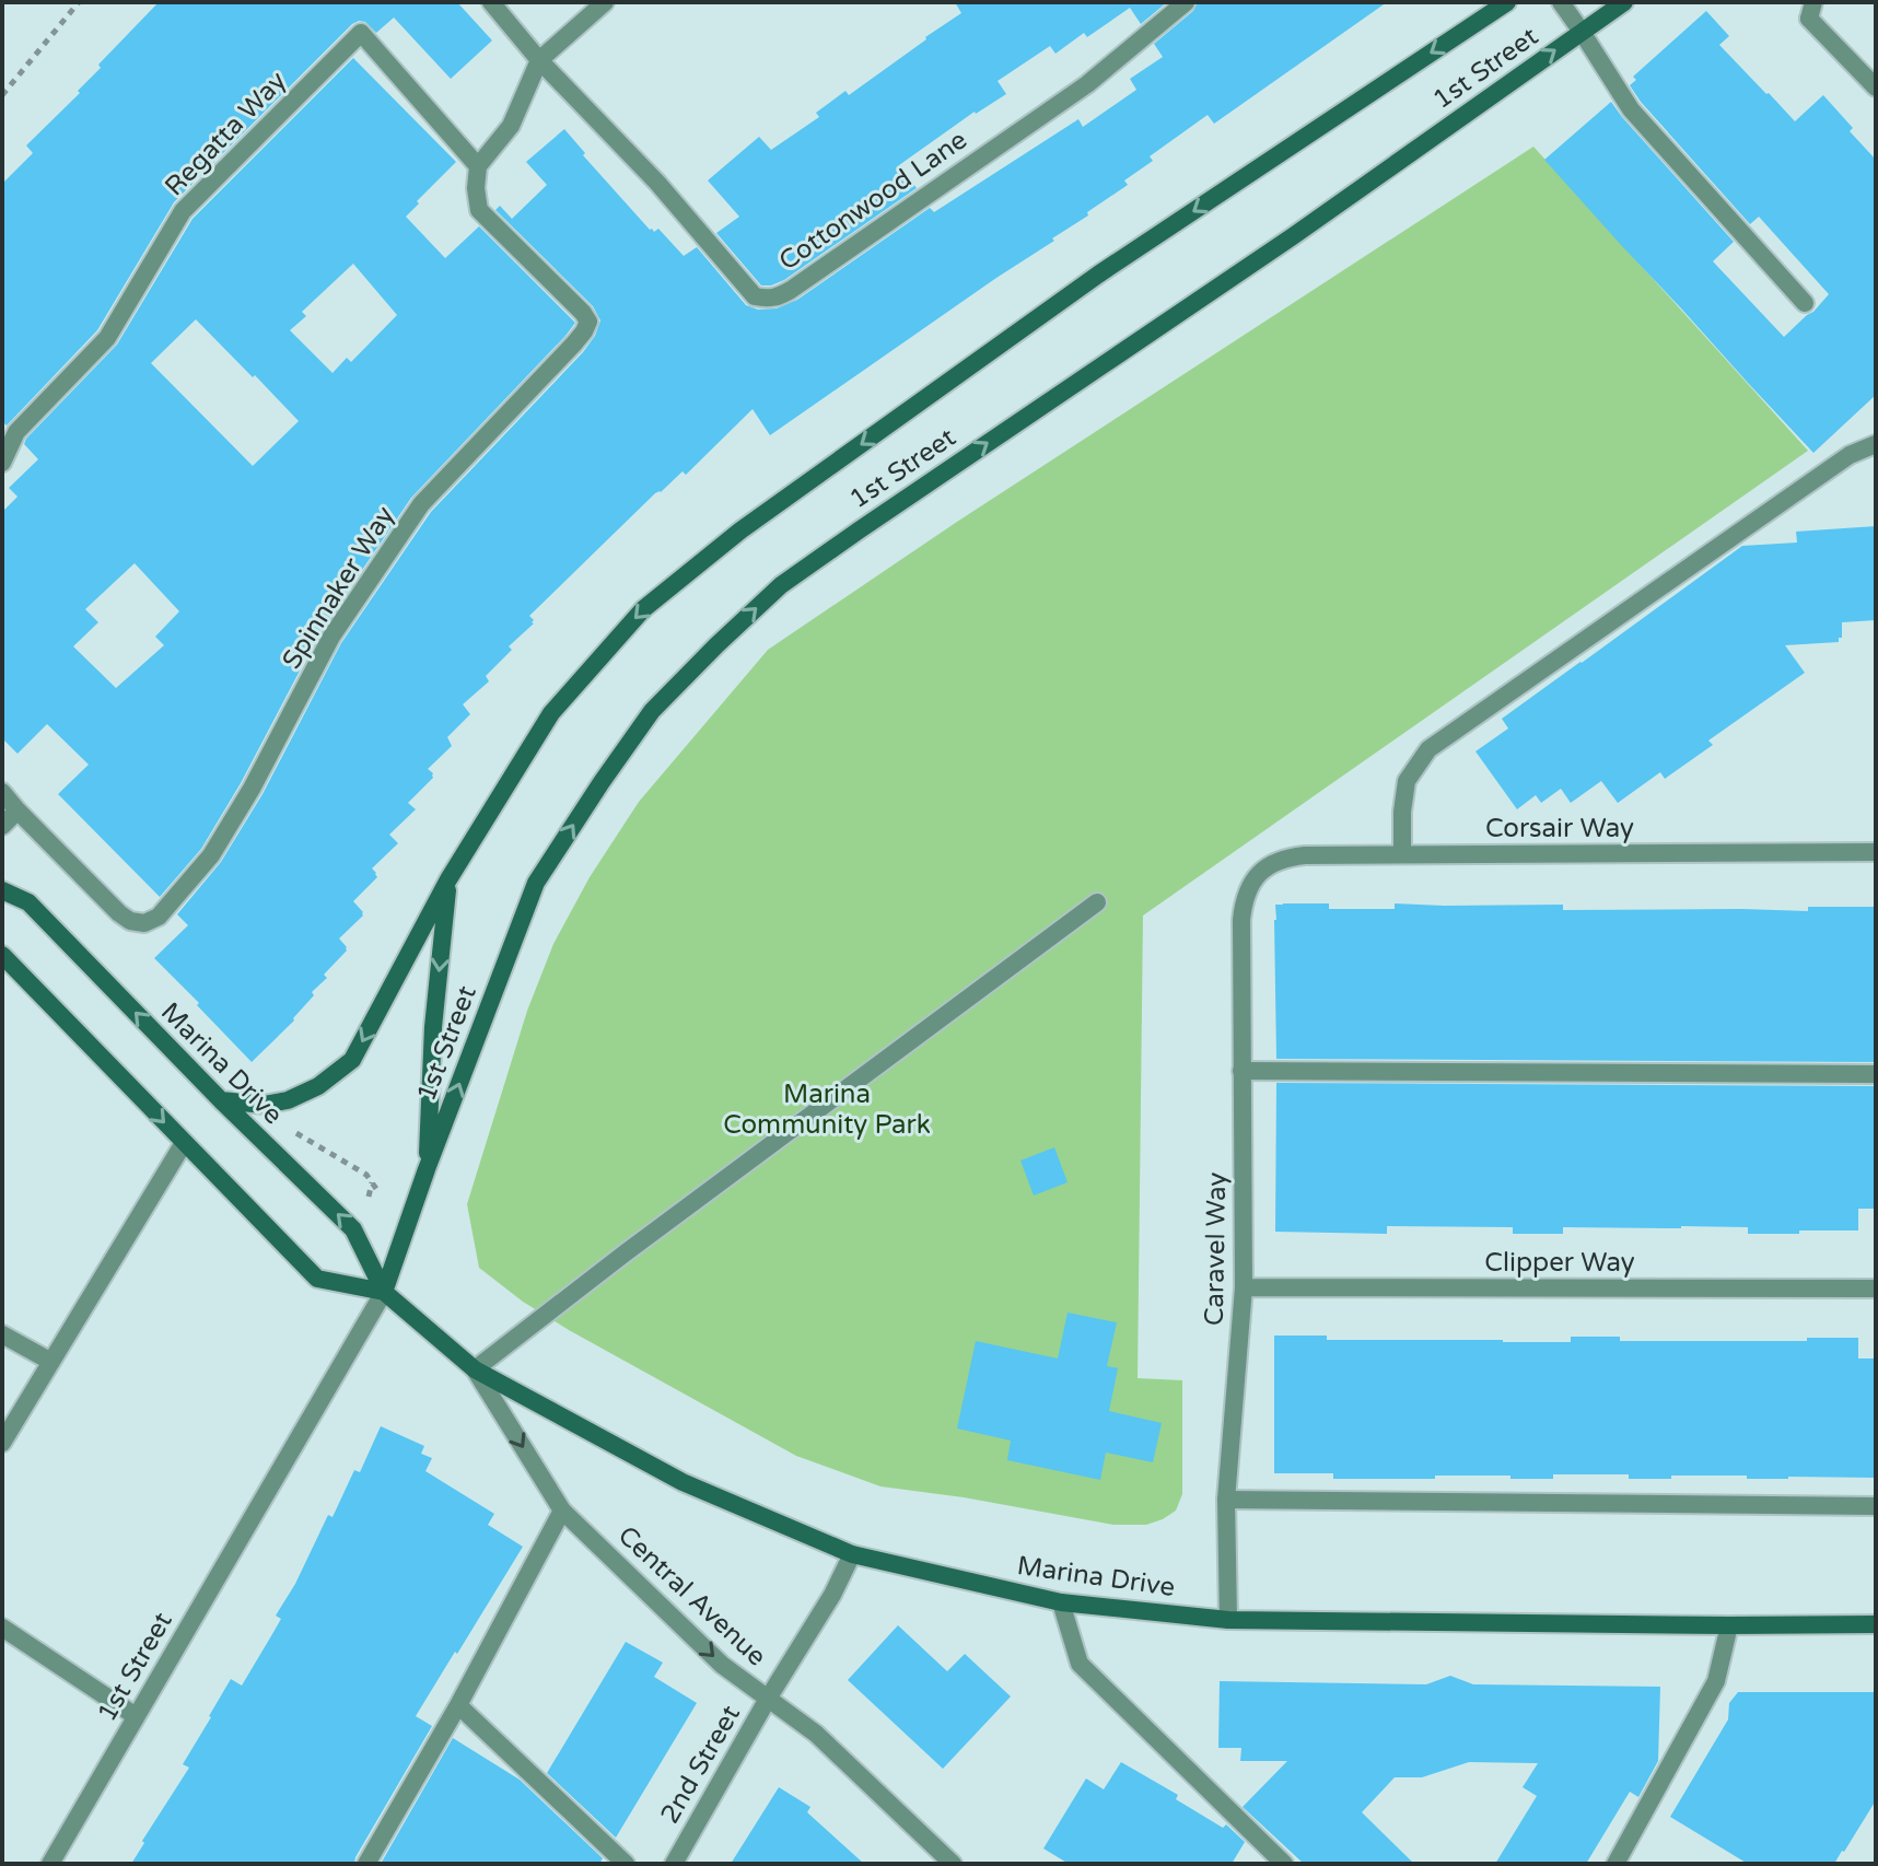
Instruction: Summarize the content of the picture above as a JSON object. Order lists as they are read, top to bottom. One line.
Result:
{"streets":{"main road":["1st Street","Marina Drive"],"street":["Regatta Way","Cottonwood Lane","Spinnaker Way","Corsair Way","Caravel Way","Clipper Way","Central Avenue","2nd Street"]},"crossings":[["1st Street","Marina Drive"],["Regatta Way","Spinnaker Way"],["Corsair Way","Caravel Way"],["Marina Drive","Caravel Way"],["Marina Drive","Central Avenue"],["Marina Drive","2nd Street"],["Caravel Way","Clipper Way"],["Central Avenue","2nd Street"]],"one_way":["Central Avenue"],"parks":["Marina Community Park"]}
